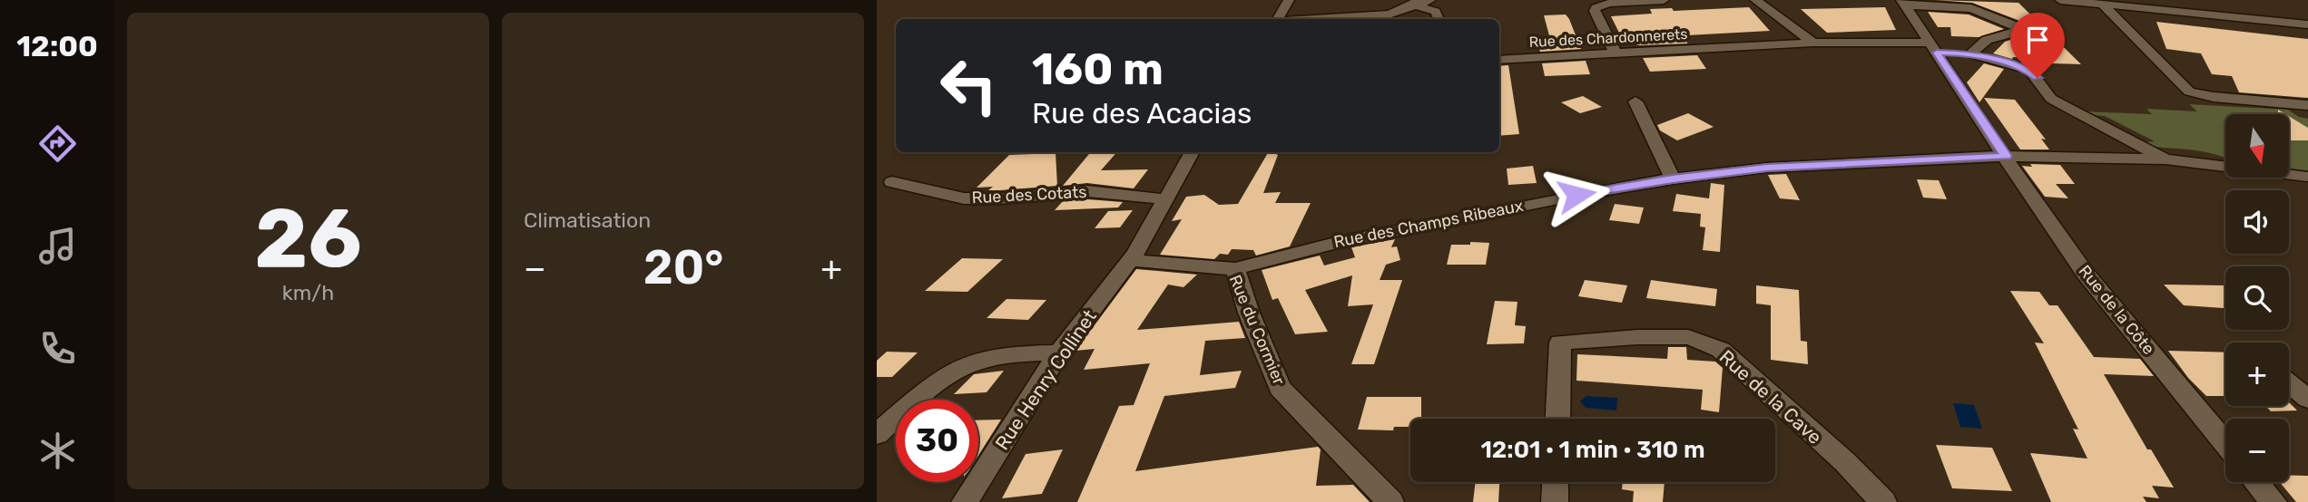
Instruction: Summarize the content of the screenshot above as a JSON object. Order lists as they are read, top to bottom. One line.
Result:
{"streets":{"street":["Rue des Chardonnerets","Rue des Cotats","Rue des Champs Ribeaux","Rue de la Côte","Rue du Cormier","Rue Henry Collinet","Rue de la Cave"]},"crossings":[["Rue des Chardonnerets","Rue des Champs Ribeaux"],["Rue des Chardonnerets","Rue de la Côte"],["Rue des Champs Ribeaux","Rue de la Côte"],["Rue des Champs Ribeaux","Rue du Cormier"],["Rue du Cormier","Rue Henry Collinet"]],"north":"bottom","page":{"tabs":"12:00","tile":[["26","km/h"],"Climatisation"],"turn":["160 m","Rue des Acacias"],"map_buttons":["+","−"],"heat":["−","20°","+"],"limit":"30","trip":"12:01 · 1 min · 310 m"}}
